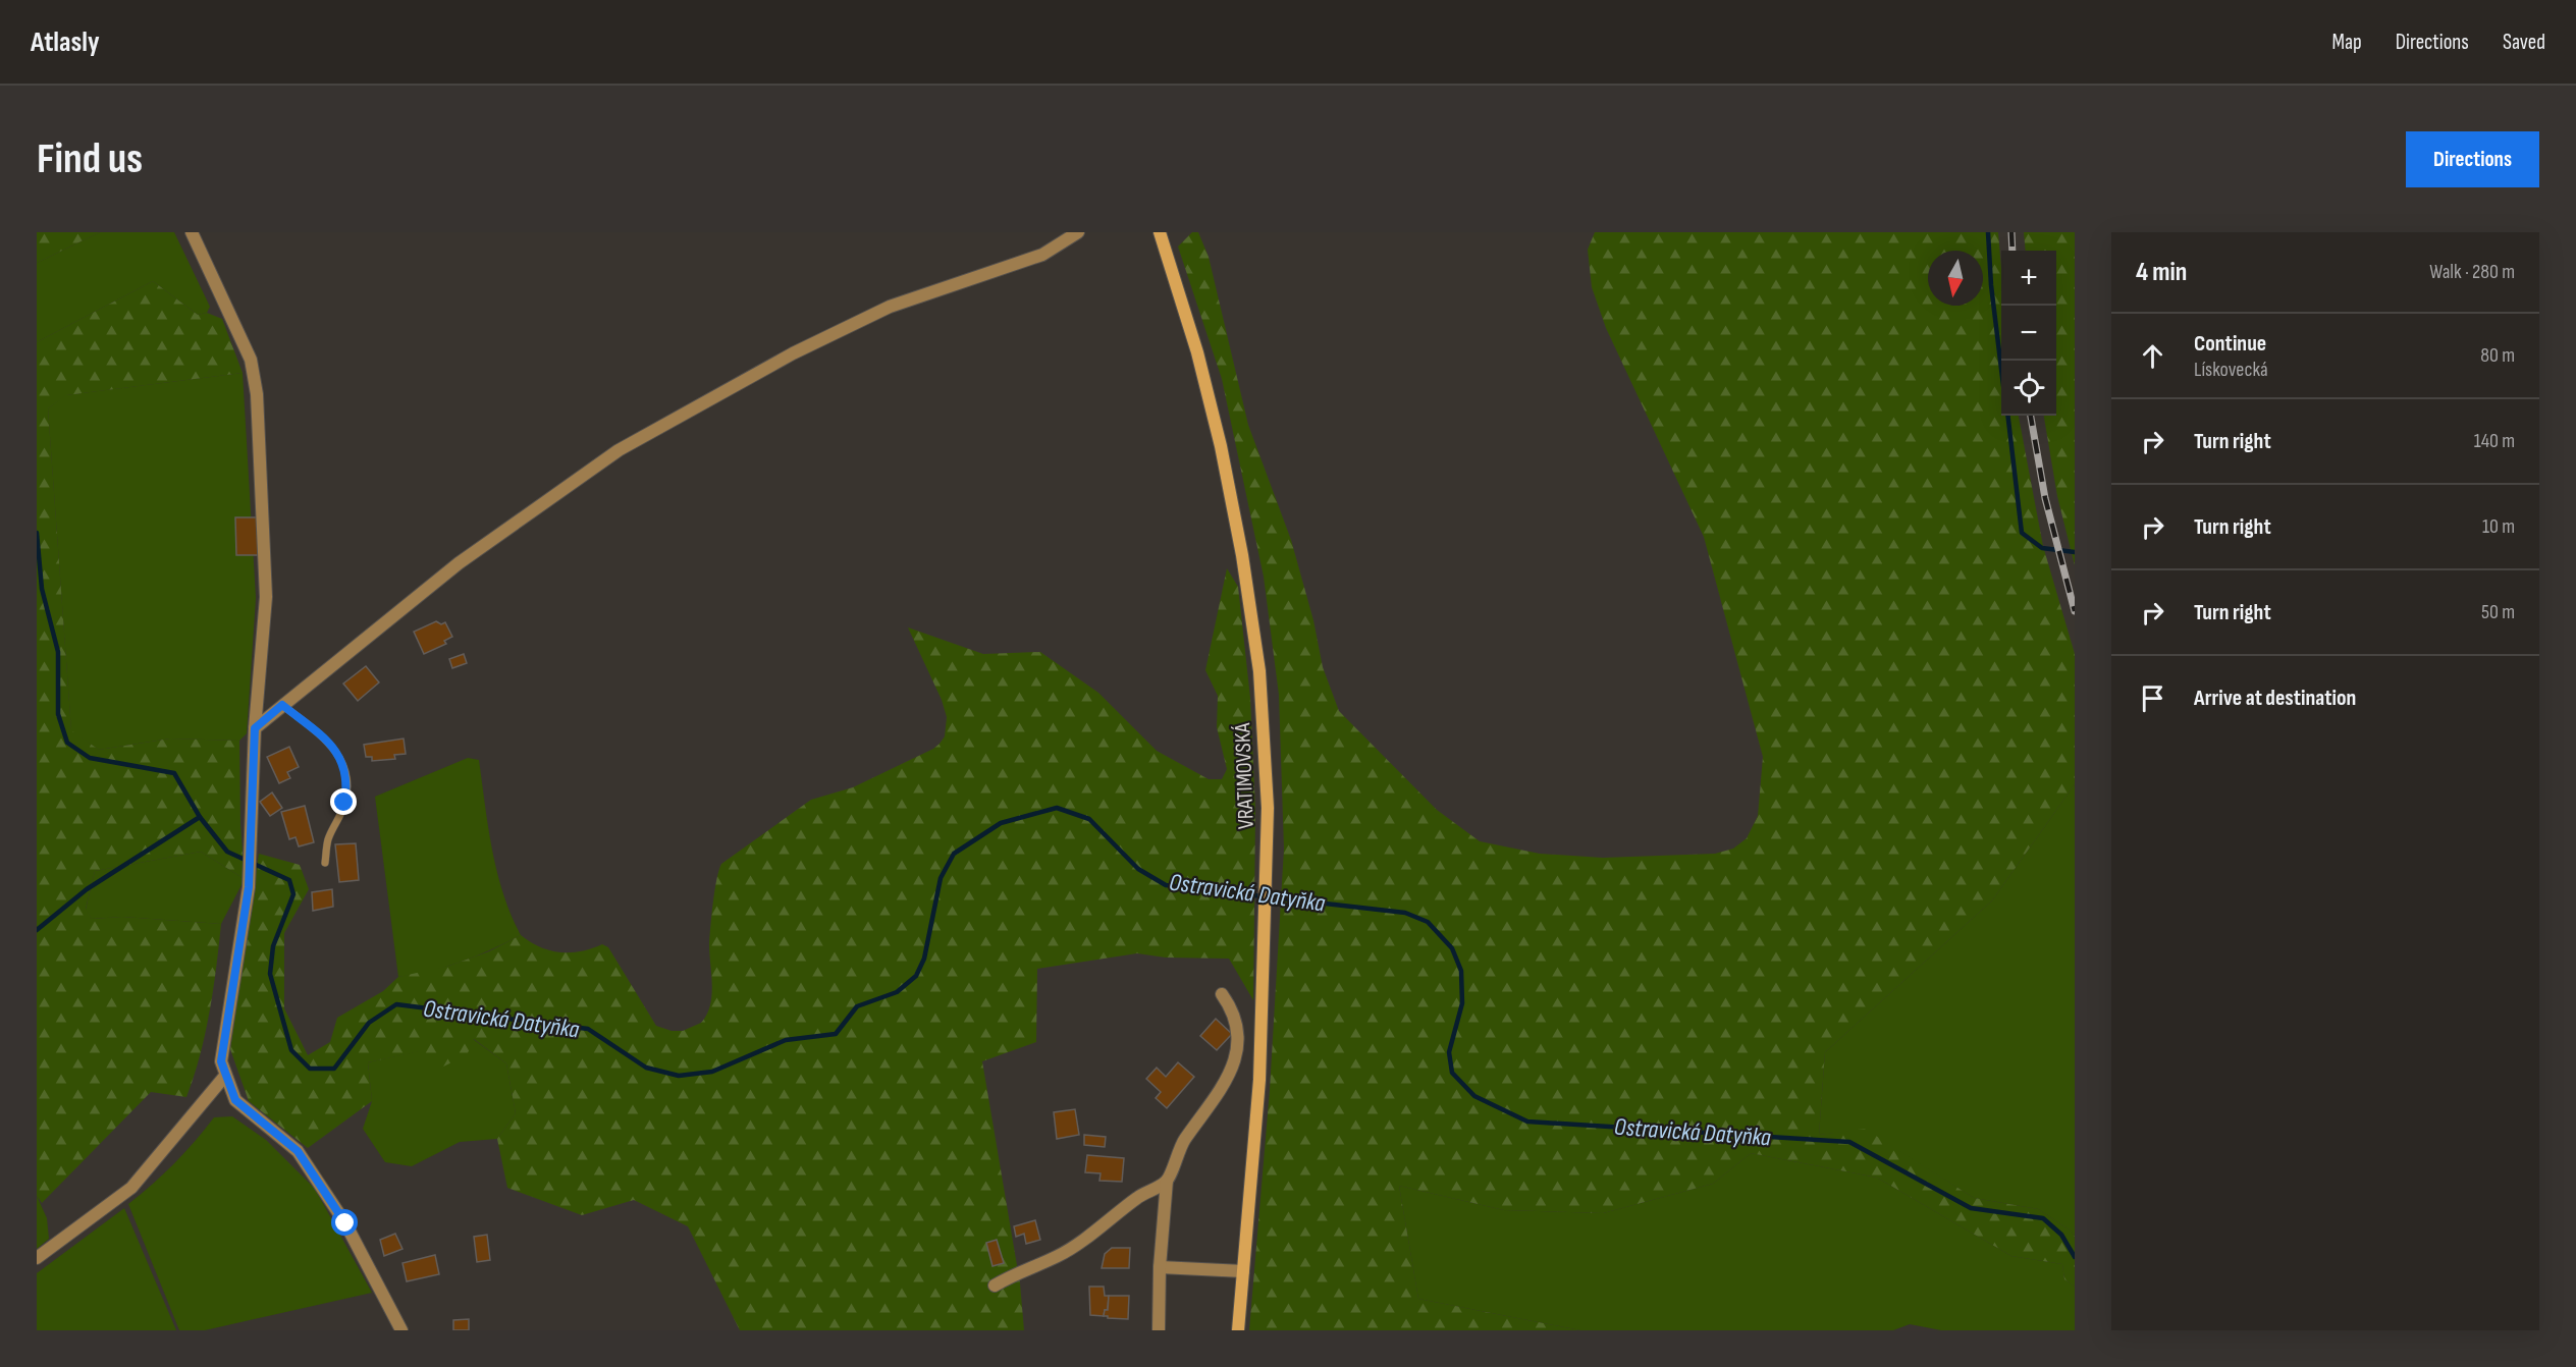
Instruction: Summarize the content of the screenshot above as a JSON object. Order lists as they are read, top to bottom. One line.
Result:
{"streets":{"main road":["VRATIMOVSKÁ"]},"water":["Ostravická Datyňka"],"north":"bottom","page":{"header":"Atlasly","nav":["Map","Directions","Saved"],"buttons":"Directions","title":"Find us","heading":["4 min","Walk · 280 m"],"map_buttons":["+","−"],"list":[["Continue","Lískovecká","80 m"],["Turn right","140 m"],["Turn right","10 m"],["Turn right","50 m"],"Arrive at destination"]}}
